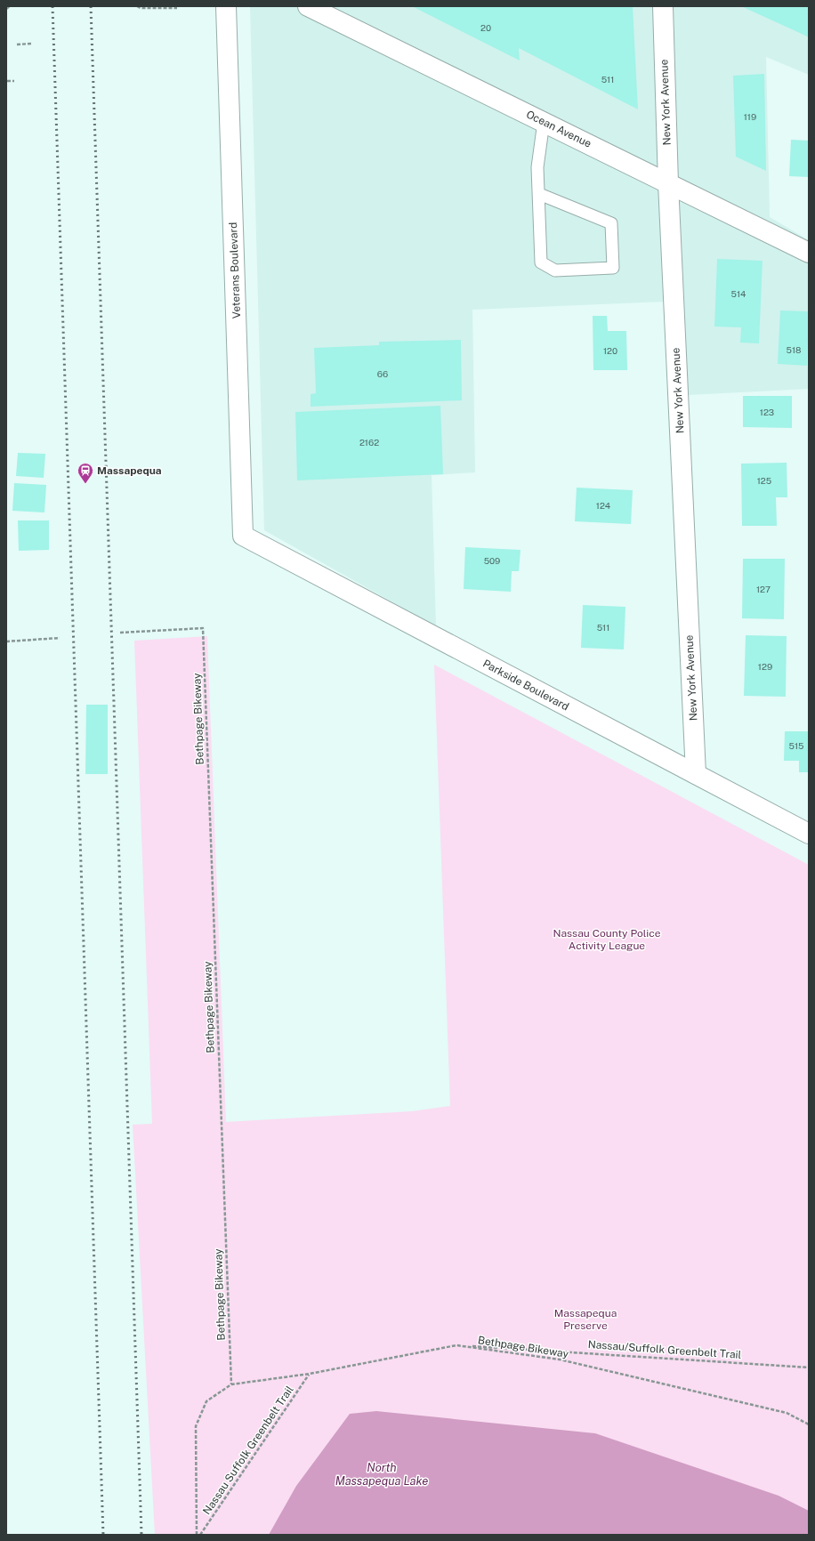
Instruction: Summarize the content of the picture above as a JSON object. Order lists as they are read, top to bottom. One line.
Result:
{"streets":{"street":["New York Avenue","Ocean Avenue","Veterans Boulevard","Parkside Boulevard"],"path":["Bethpage Bikeway","Nassau/Suffolk Greenbelt Trail","Nassau Suffolk Greenbelt Trail"]},"crossings":[["New York Avenue","Ocean Avenue"],["New York Avenue","Parkside Boulevard"],["Veterans Boulevard","Parkside Boulevard"],["Bethpage Bikeway","Nassau/Suffolk Greenbelt Trail"],["Bethpage Bikeway","Nassau Suffolk Greenbelt Trail"]],"water":["North Massapequa Lake"],"parks":["Nassau County Police Activity League","Massapequa Preserve"],"places":{"station":["Massapequa"]},"house_numbers":["20","511","119","514","518","120","66","123","2162","125","124","509","127","511","129","515"]}
